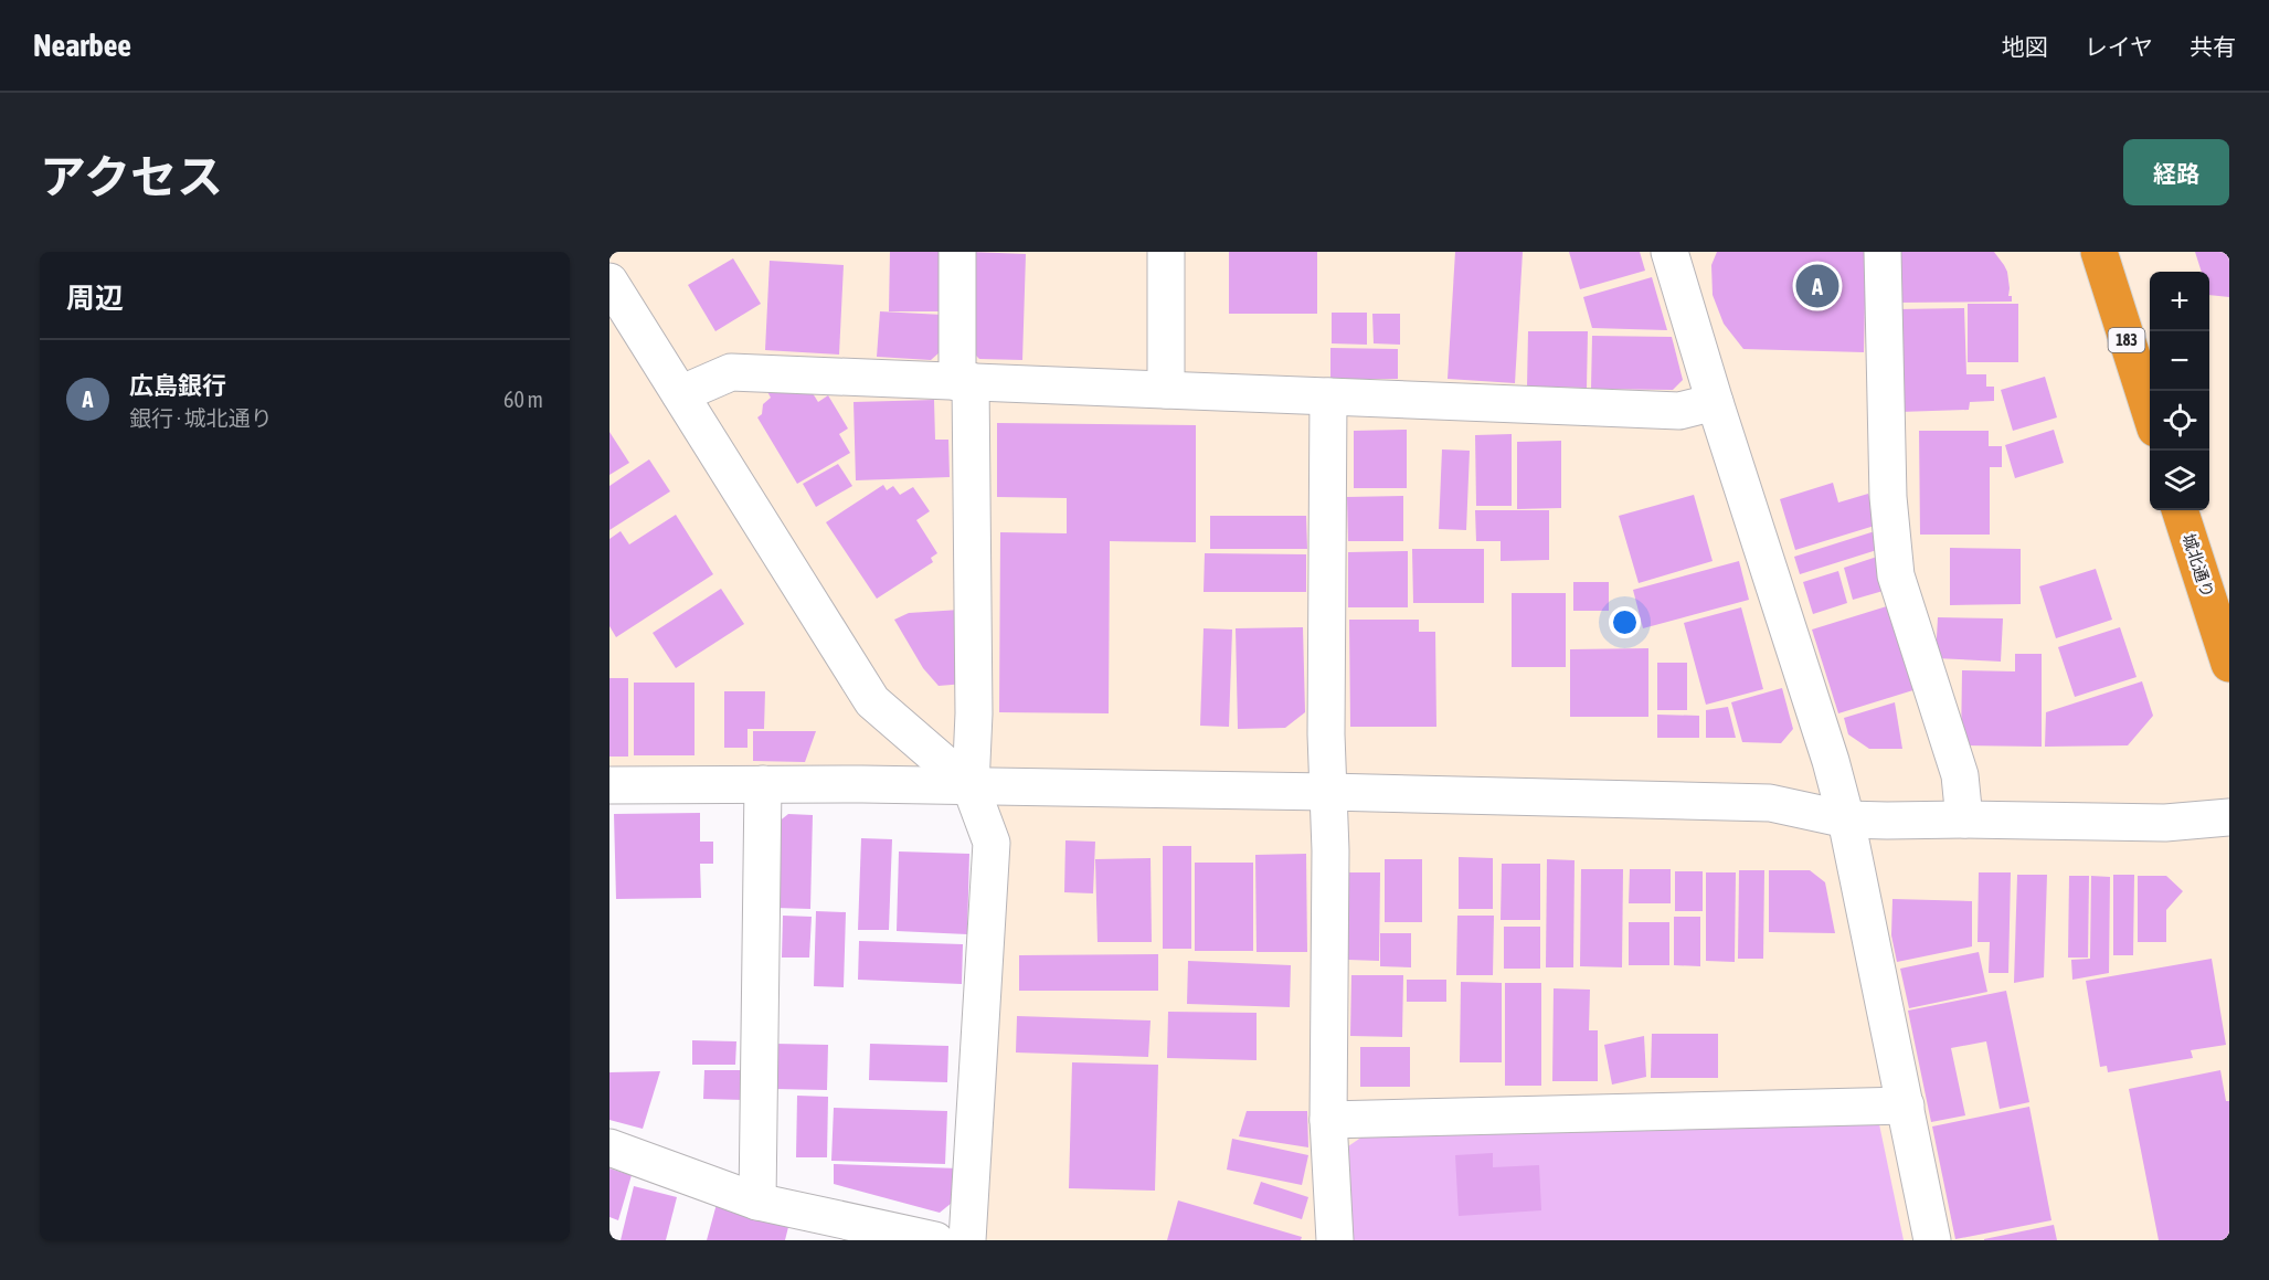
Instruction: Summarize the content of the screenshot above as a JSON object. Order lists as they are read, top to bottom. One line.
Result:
{"streets":{"highway":["183","城北通り"]},"page":{"header":"Nearbee","nav":["地図","レイヤ","共有"],"title":"アクセス","buttons":"経路","heading":"周辺","pins":"A","map_buttons":["+","−"],"list":[{"mark":"A","name":"広島銀行","note":"銀行 · 城北通り","value":"60 m"}]}}
